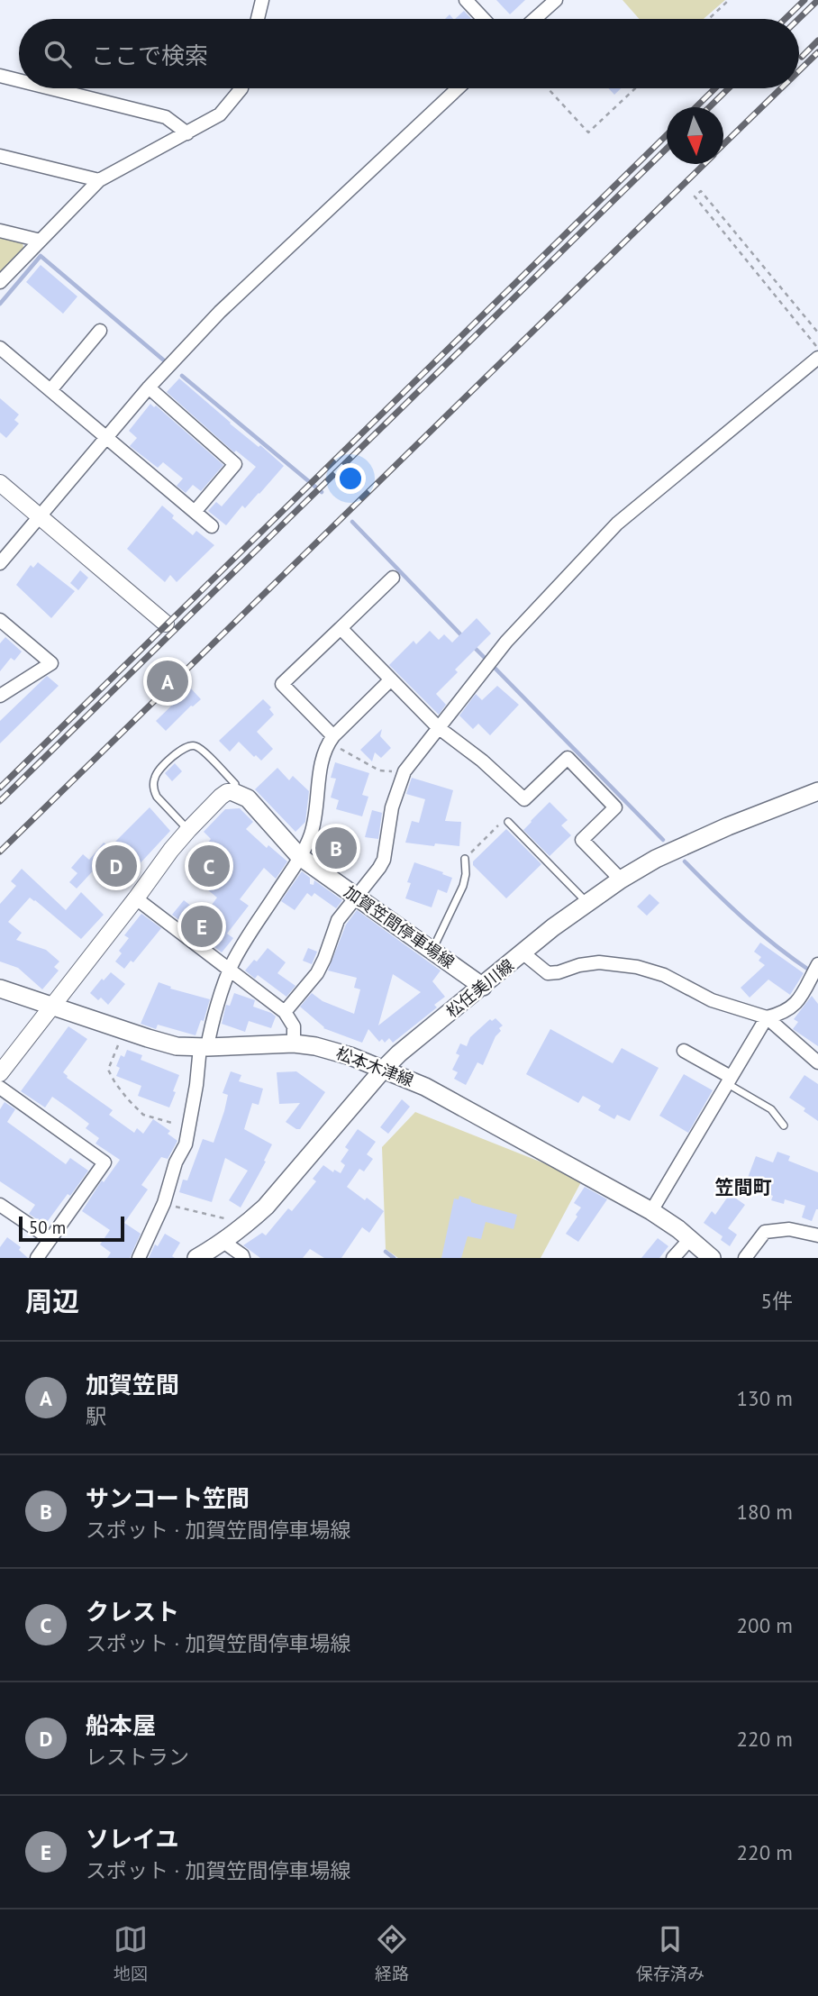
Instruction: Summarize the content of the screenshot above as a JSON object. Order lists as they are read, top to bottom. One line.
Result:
{"streets":{"main road":["加賀笠間停車場線","松任美川線","松本木津線"]},"crossings":[["加賀笠間停車場線","松任美川線"],["松任美川線","松本木津線"]],"districts":["笠間町"],"scale_bar":"50 m","north":"bottom","page":{"search":"ここで検索","pins":["A","B","C","D","E"],"scale":"50 m","heading":["周辺","5件"],"list":[{"mark":"A","name":"加賀笠間","note":"駅","value":"130 m"},{"mark":"B","name":"サンコート笠間","note":"スポット · 加賀笠間停車場線","value":"180 m"},{"mark":"C","name":"クレスト","note":"スポット · 加賀笠間停車場線","value":"200 m"},{"mark":"D","name":"船本屋","note":"レストラン","value":"220 m"},{"mark":"E","name":"ソレイユ","note":"スポット · 加賀笠間停車場線","value":"220 m"}],"nav":["地図","経路","保存済み"]}}
